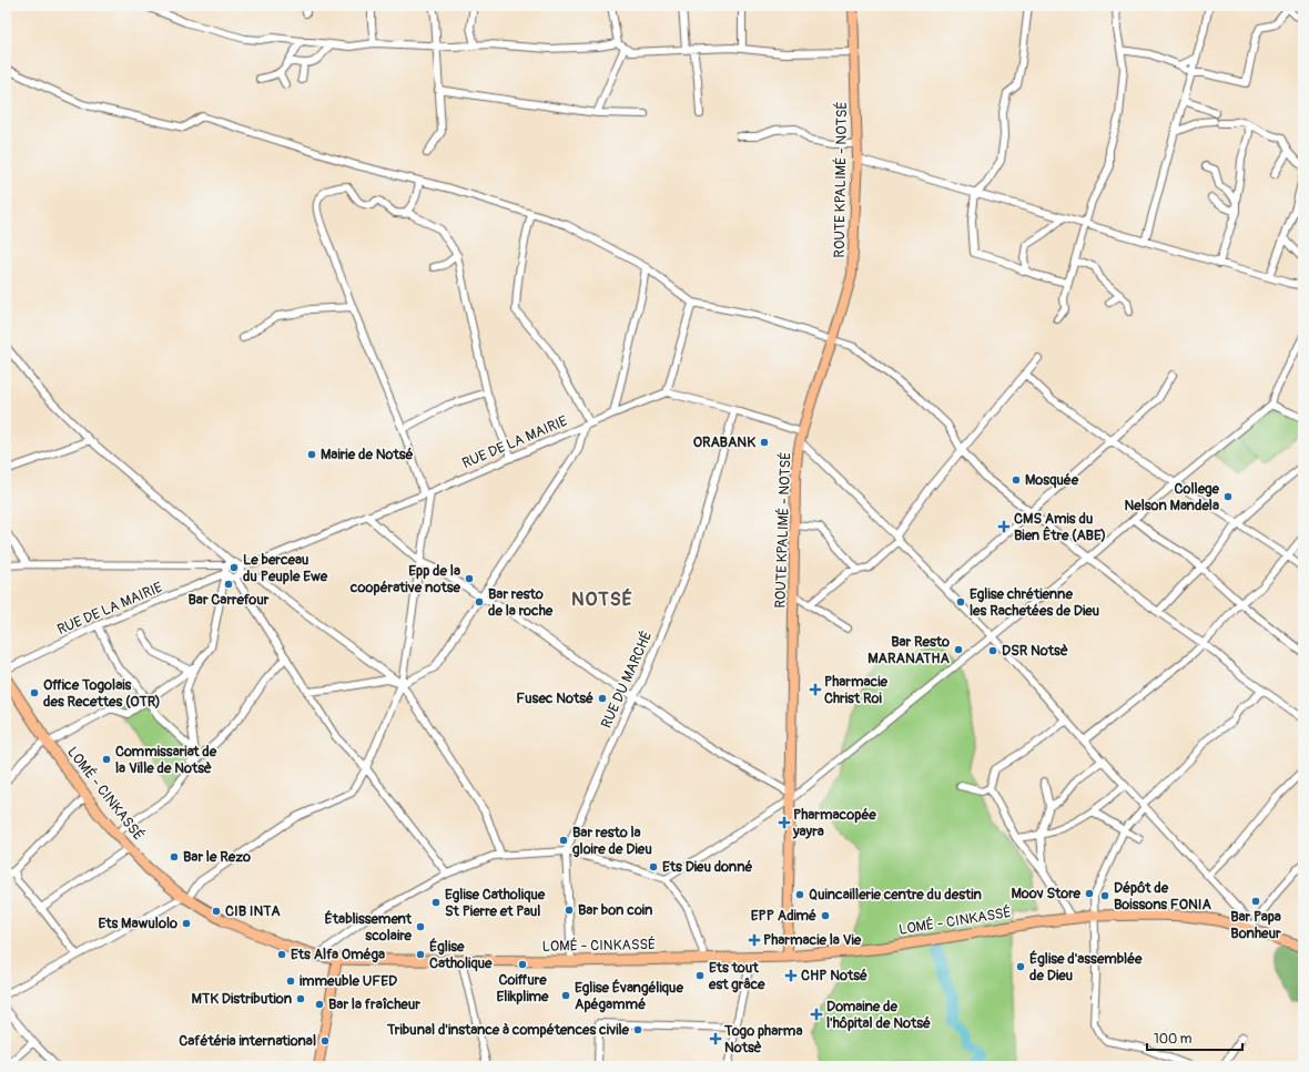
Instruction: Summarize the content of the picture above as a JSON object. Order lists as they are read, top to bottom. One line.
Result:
{"streets":{"highway":["LOMÉ - CINKASSÉ"],"main road":["ROUTE KPALIMÉ - NOTSÉ"],"street":["RUE DE LA MAIRIE","RUE DU MARCHÉ"]},"crossings":[["ROUTE KPALIMÉ - NOTSÉ","LOMÉ - CINKASSÉ"],["RUE DU MARCHÉ","LOMÉ - CINKASSÉ"]],"districts":["NOTSÉ"],"places":{"other":["ORABANK","Mairie de Notsé","Mosquée","College Nelson Mandela","Le berceau du Peuple Ewe","Epp de la coopérative notse","Bar Carrefour","Bar resto de la roche","Eglise chrétienne les Rachetées de Dieu","Bar Resto MARANATHA","DSR Notsè","Office Togolais des Recettes (OTR)","Fusec Notsé","Commissariat de la Ville de Notsè","Bar resto la gloire de Dieu","Bar le Rezo","Ets Dieu donné","Moov Store","Quincaillerie centre du destin","Dépôt de Boissons FONIA","Bar Papa Bonheur","Eglise Catholique St Pierre et Paul","Bar bon coin","CIB INTA","EPP Adimé","Ets Mawulolo","Établissement scolaire","Ets Alfa Oméga","Église Catholique","Coiffure Elikplime","Église d'assemblée de Dieu","Ets tout est grâce","immeuble UFED","Eglise Évangélique Apégammé","MTK Distribution","Bar la fraîcheur","Tribunal d'instance à compétences civile","Cafétéria international"],"health":["CMS Amis du Bien Être (ABE)","Pharmacie Christ Roi","Pharmacopée yayra","Pharmacie la Vie","CHP Notsé","Domaine de l'hôpital de Notsé","Togo pharma Notsè"]},"scale_bar":"100 m"}
